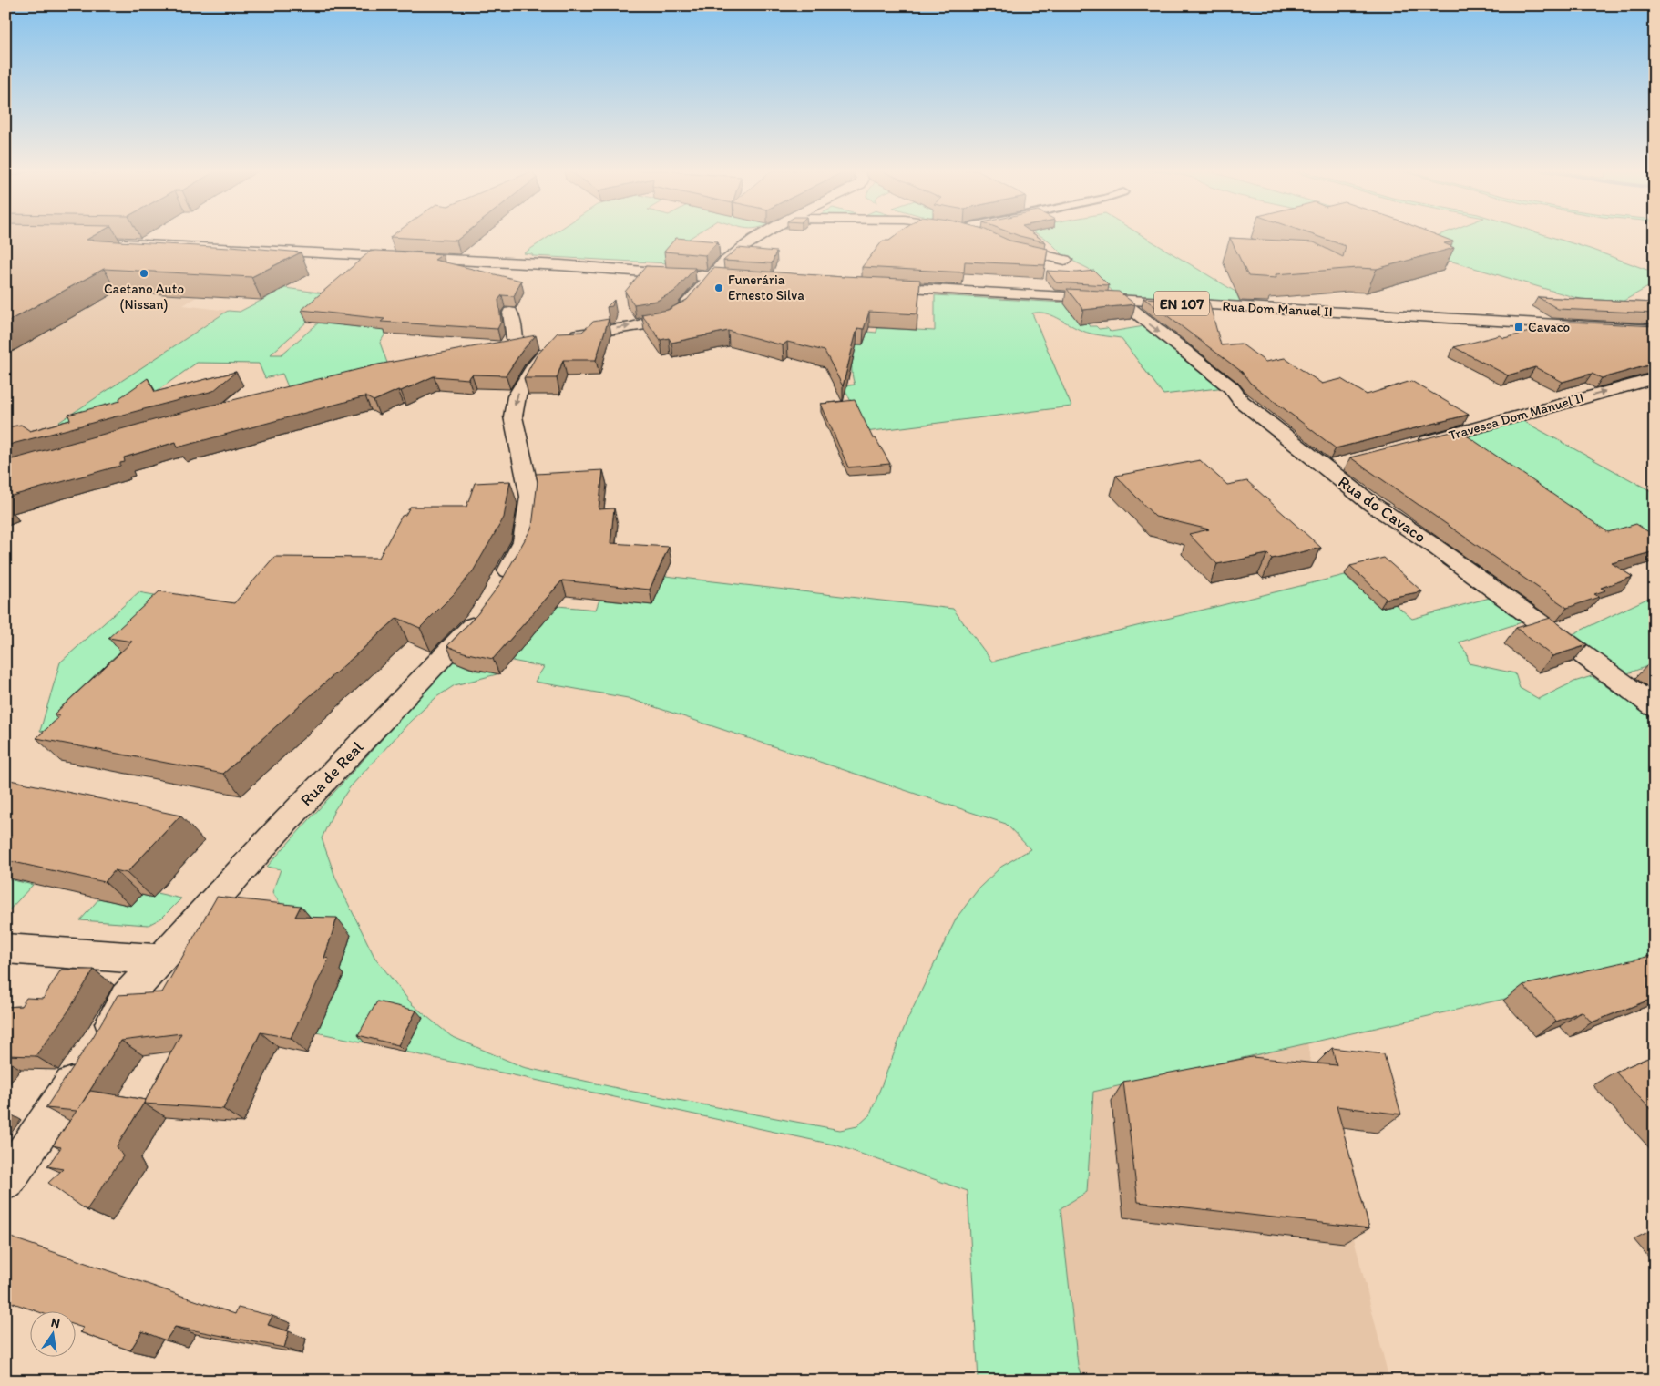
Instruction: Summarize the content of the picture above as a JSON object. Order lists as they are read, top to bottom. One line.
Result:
{"streets":{"street":["EN 107","Rua Dom Manuel II","Travessa Dom Manuel II","Rua do Cavaco","Rua de Real"]},"crossings":[["Rua Dom Manuel II","Rua do Cavaco"]],"one_way":["Travessa Dom Manuel II","Rua do Cavaco","Rua de Real"],"places":{"other":["Caetano Auto (Nissan)","Funerária Ernesto Silva"],"transit":["Cavaco"]},"north":"top"}
